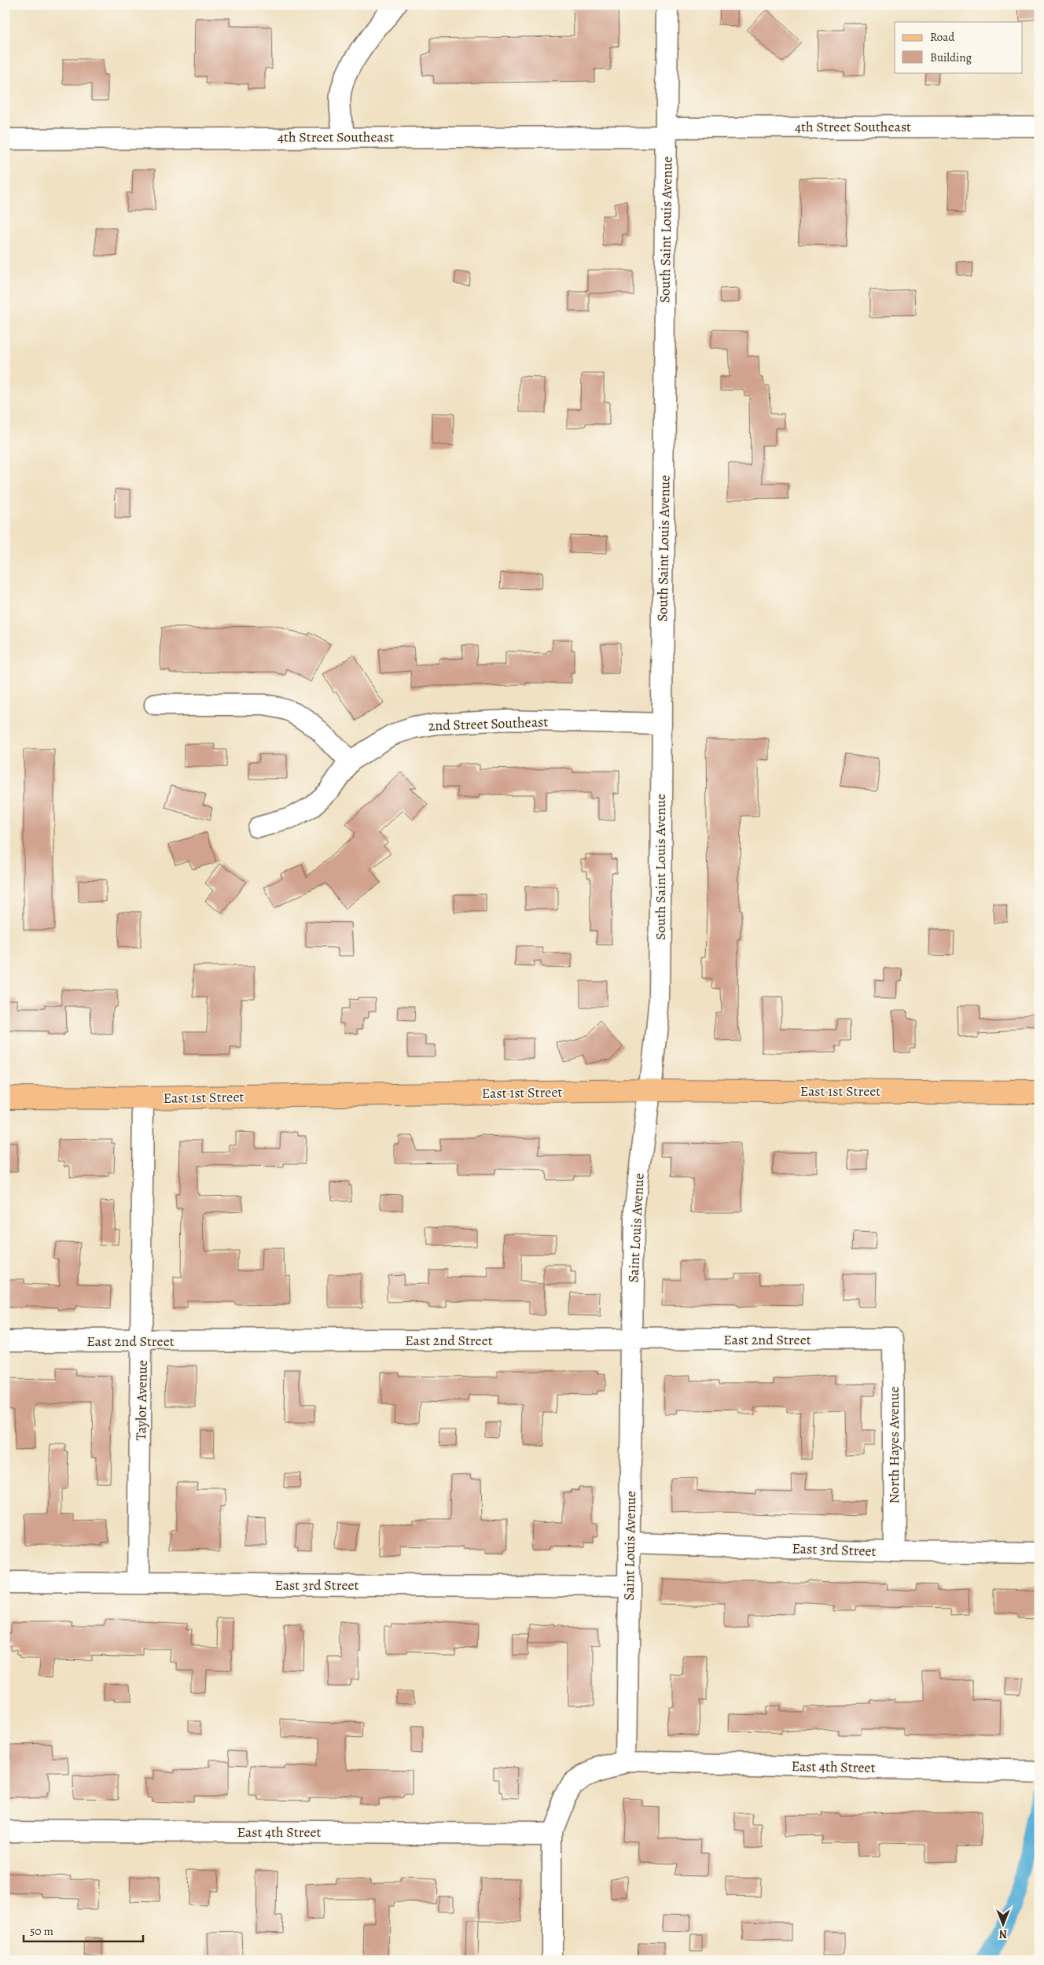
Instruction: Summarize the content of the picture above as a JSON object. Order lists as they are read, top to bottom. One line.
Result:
{"streets":{"main road":["East 1st Street"],"street":["4th Street Southeast","South Saint Louis Avenue","2nd Street Southeast","Saint Louis Avenue","East 2nd Street","Taylor Avenue","North Hayes Avenue","East 3rd Street","East 4th Street"]},"crossings":[["4th Street Southeast","South Saint Louis Avenue"],["South Saint Louis Avenue","2nd Street Southeast"],["South Saint Louis Avenue","East 1st Street"],["South Saint Louis Avenue","Saint Louis Avenue"],["East 1st Street","Saint Louis Avenue"],["East 1st Street","Taylor Avenue"],["Saint Louis Avenue","East 2nd Street"],["Saint Louis Avenue","East 3rd Street"],["Saint Louis Avenue","East 4th Street"],["East 2nd Street","Taylor Avenue"],["East 2nd Street","North Hayes Avenue"],["Taylor Avenue","East 3rd Street"],["North Hayes Avenue","East 3rd Street"]],"legend":["Road","Building"],"scale_bar":"50 m","north":"bottom"}
